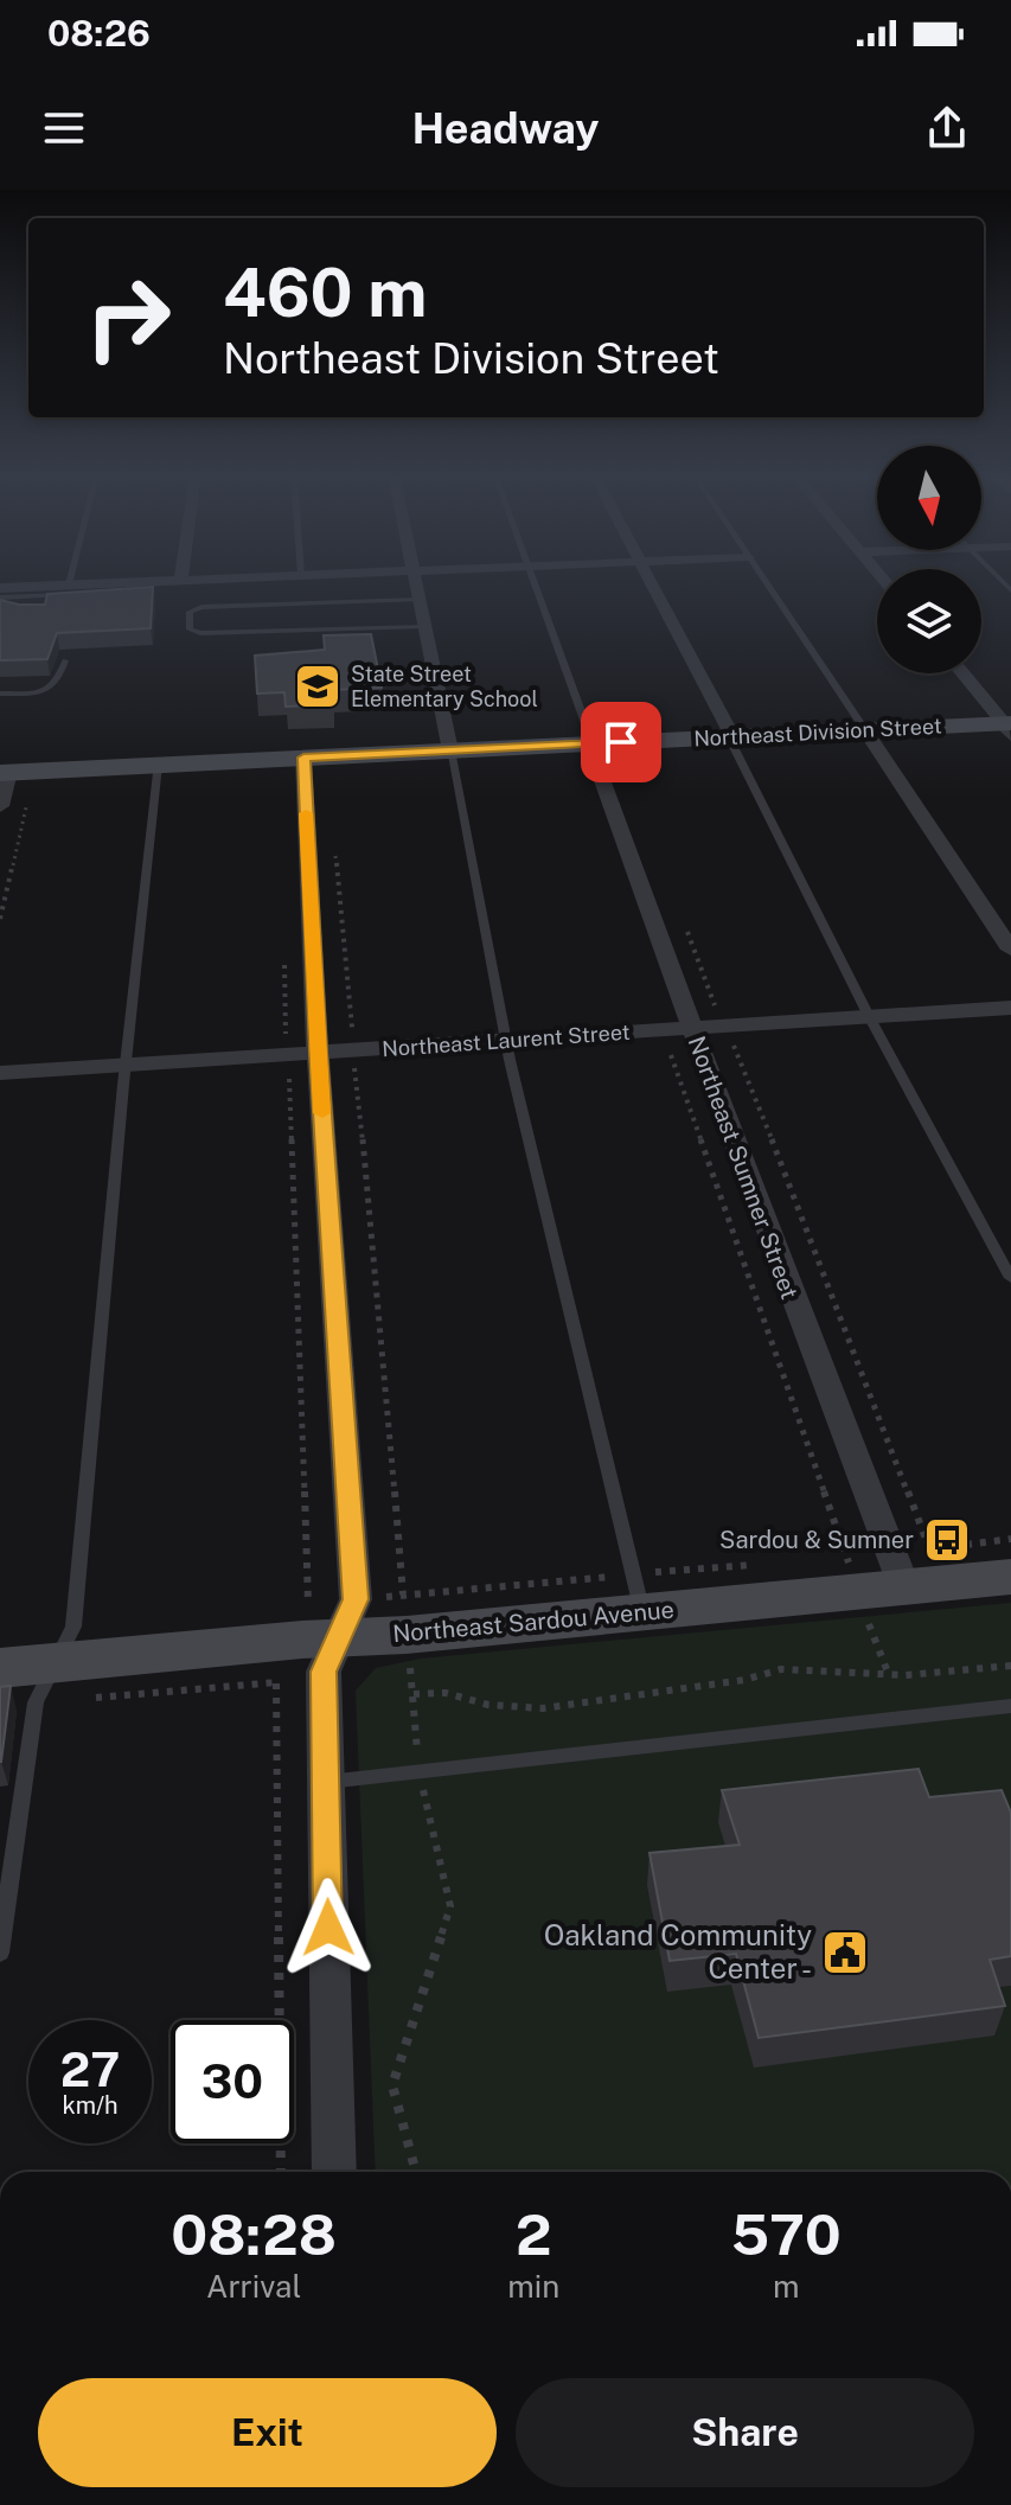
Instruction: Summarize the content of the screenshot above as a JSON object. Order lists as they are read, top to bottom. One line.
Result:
{"streets":{"street":["Northeast Division Street","Northeast Laurent Street","Northeast Sumner Street","Northeast Sardou Avenue"]},"crossings":[["Northeast Division Street","Northeast Sumner Street"],["Northeast Laurent Street","Northeast Sumner Street"],["Northeast Sumner Street","Northeast Sardou Avenue"]],"places":{"school or university":["State Street Elementary School"],"bus stop":["Sardou & Sumner"],"public building":["Oakland Community Center -"]},"north":"bottom","page":{"status":"08:26","header":"Headway","turn":["460 m","Northeast Division Street"],"speed":"27 km/h","limit":"30","eta":["08:28","Arrival","2","min","570","m"],"buttons":["Exit","Share"]}}
